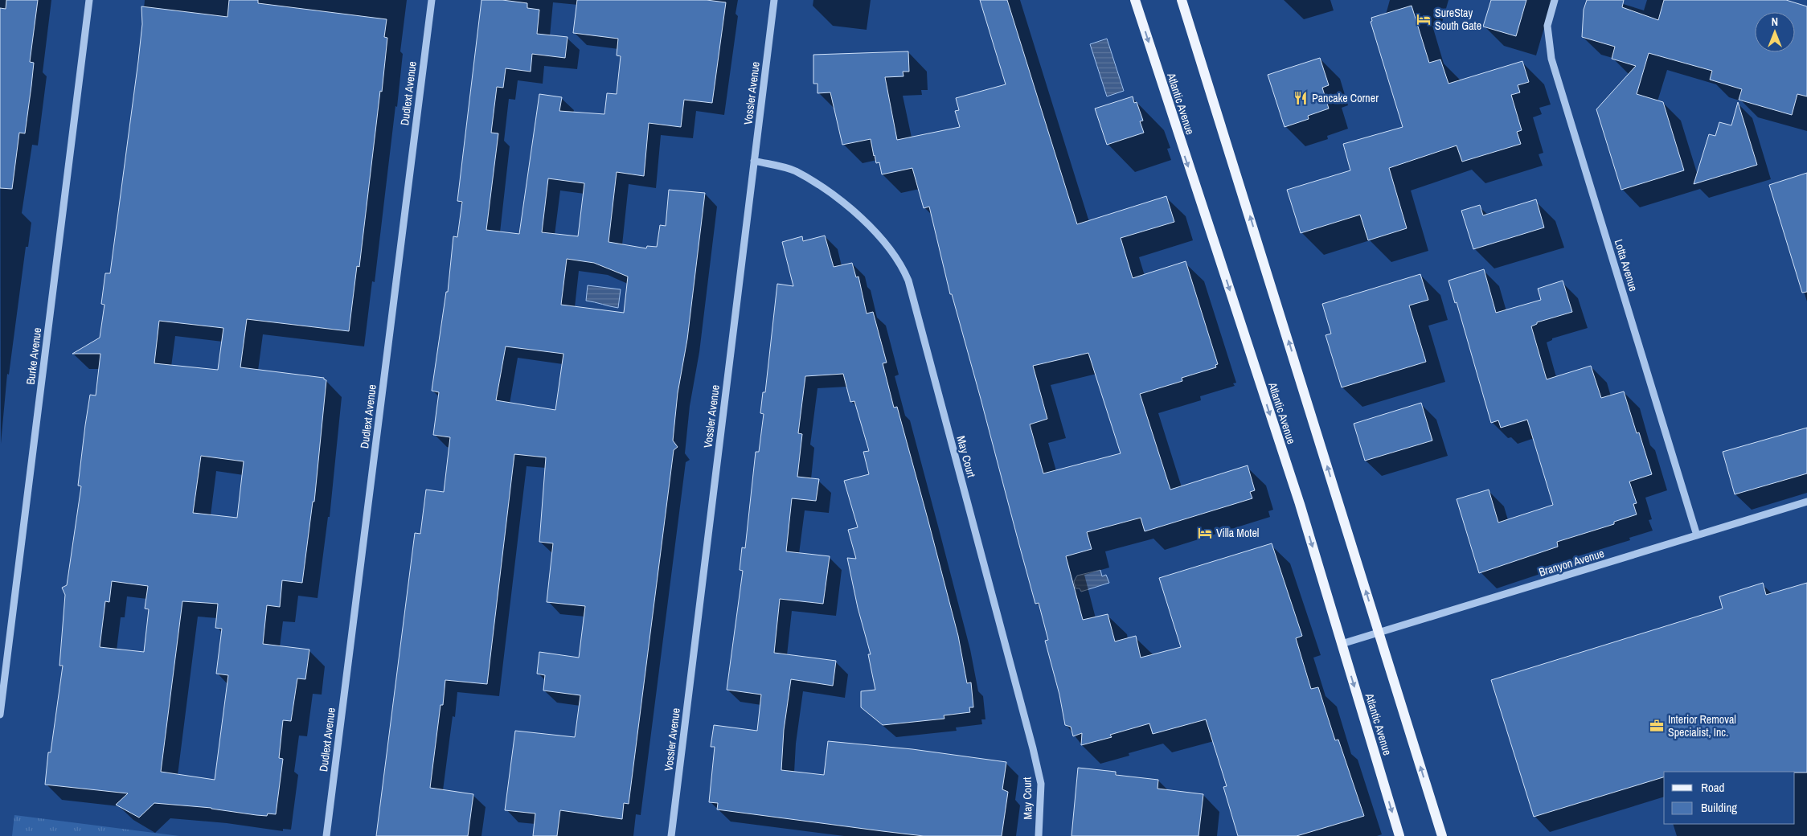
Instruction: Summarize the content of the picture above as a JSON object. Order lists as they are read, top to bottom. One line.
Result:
{"streets":{"main road":["Atlantic Avenue"],"street":["Dudlext Avenue","Vossler Avenue","Lotta Avenue","Burke Avenue","May Court","Branyon Avenue"]},"crossings":[["Vossler Avenue","May Court"],["Atlantic Avenue","Branyon Avenue"],["Lotta Avenue","Branyon Avenue"]],"places":{"hotel":["SureStay South Gate","Villa Motel"],"restaurant":["Pancake Corner"],"office":["Interior Removal Specialist, Inc."]},"legend":["Road","Building"],"north":"top"}
